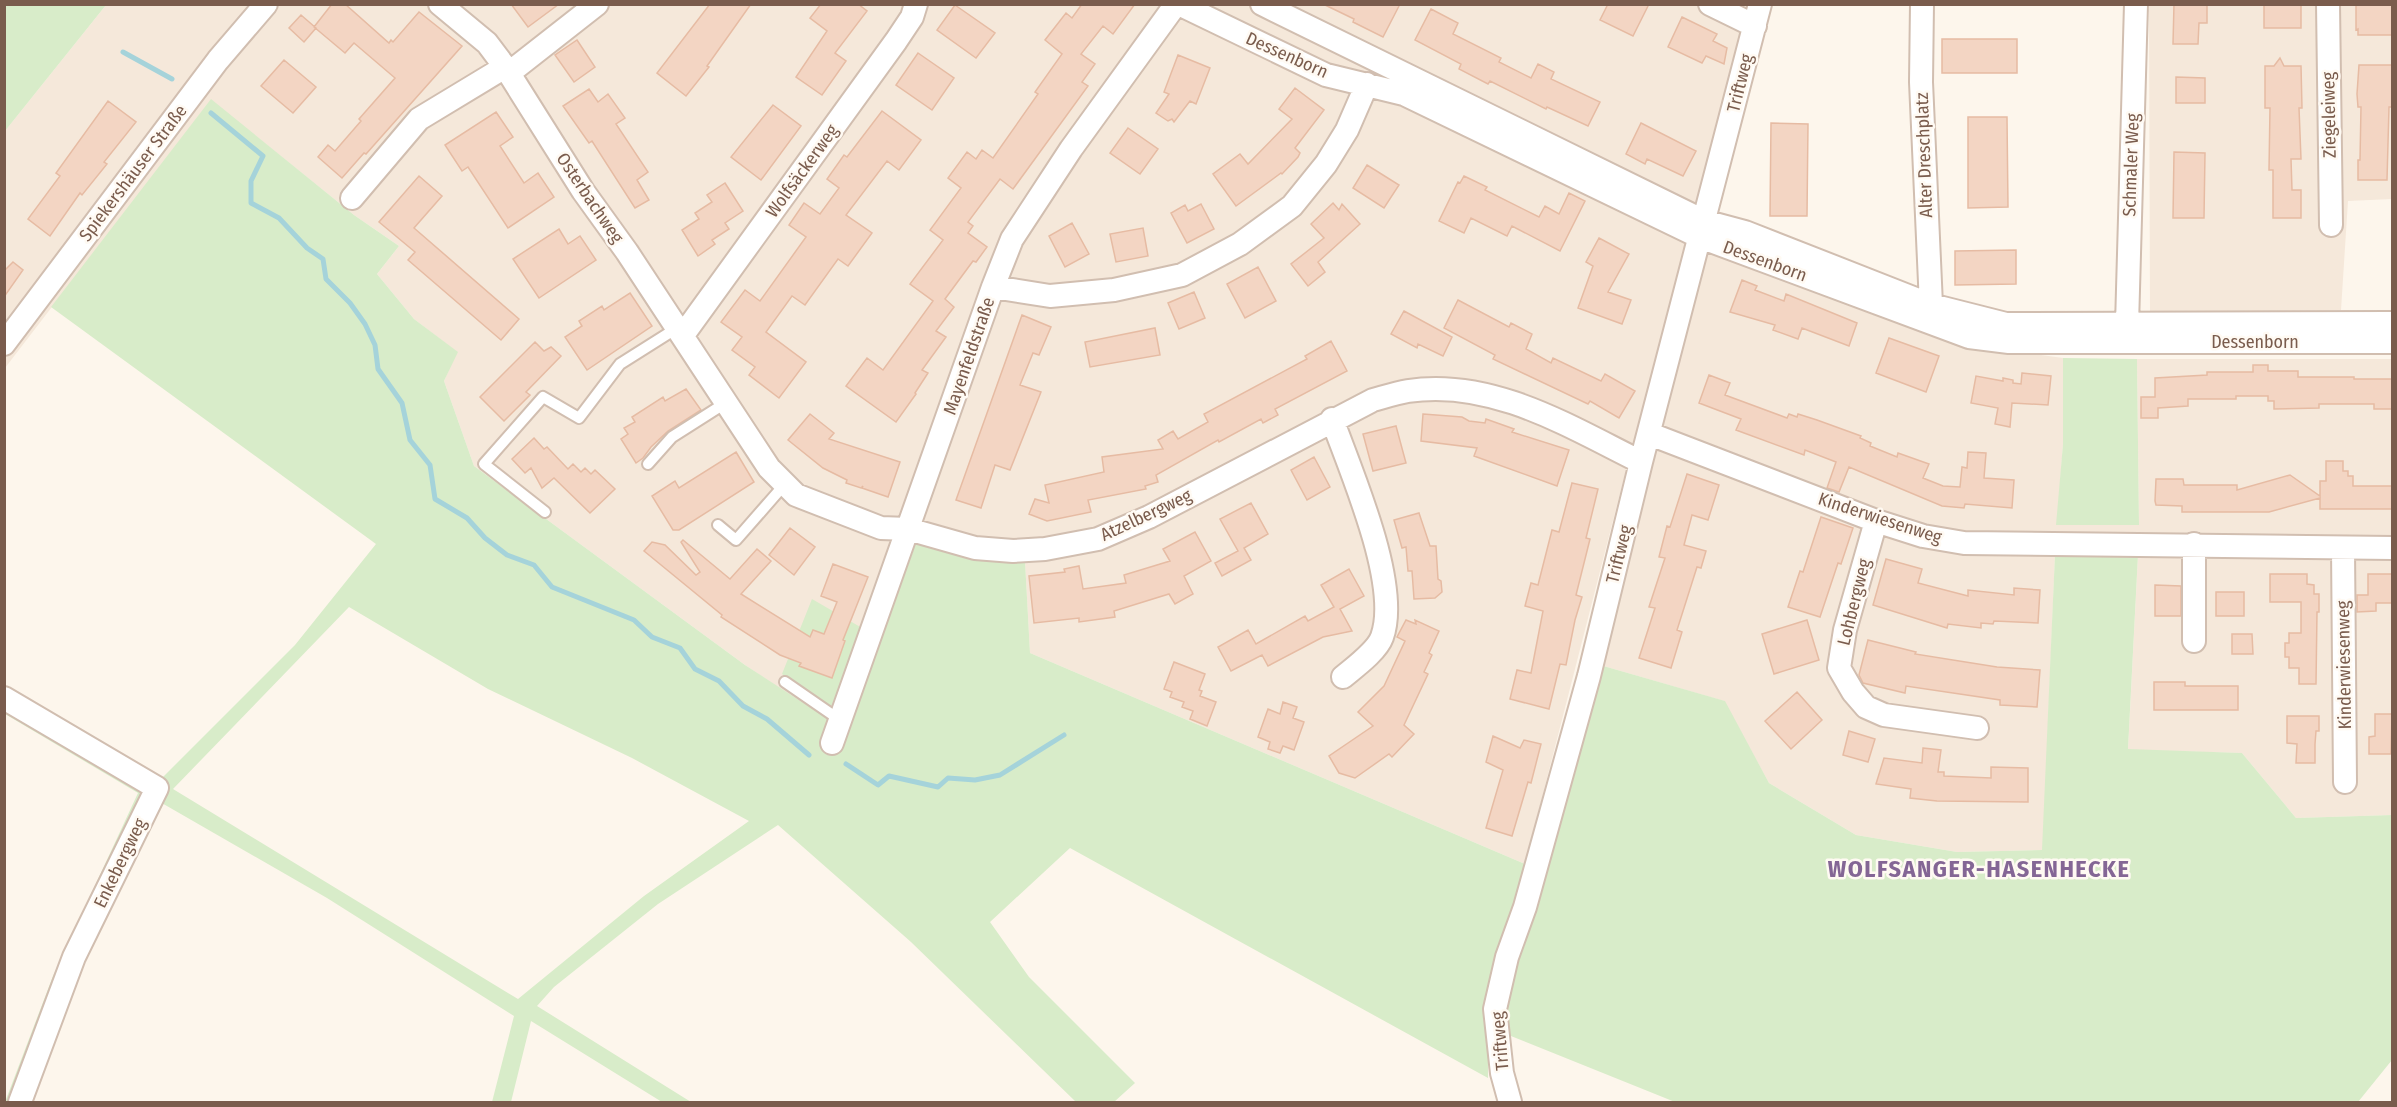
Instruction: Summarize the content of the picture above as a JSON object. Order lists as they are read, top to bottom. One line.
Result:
{"streets":{"street":["Dessenborn","Triftweg","Ziegeleiweg","Alter Dreschplatz","Schmaler Weg","Wolfsäckerweg","Spiekershäuser Straße","Osterbachweg","Mayenfeldstraße","Atzelbergweg","Kinderwiesenweg","Lohbergweg","Enkebergweg"]},"crossings":[["Dessenborn","Triftweg"],["Dessenborn","Alter Dreschplatz"],["Dessenborn","Schmaler Weg"],["Dessenborn","Mayenfeldstraße"],["Triftweg","Atzelbergweg"],["Triftweg","Kinderwiesenweg"],["Wolfsäckerweg","Osterbachweg"],["Osterbachweg","Mayenfeldstraße"],["Osterbachweg","Atzelbergweg"],["Mayenfeldstraße","Atzelbergweg"],["Kinderwiesenweg","Lohbergweg"]],"districts":["WOLFSANGER-HASENHECKE"]}
